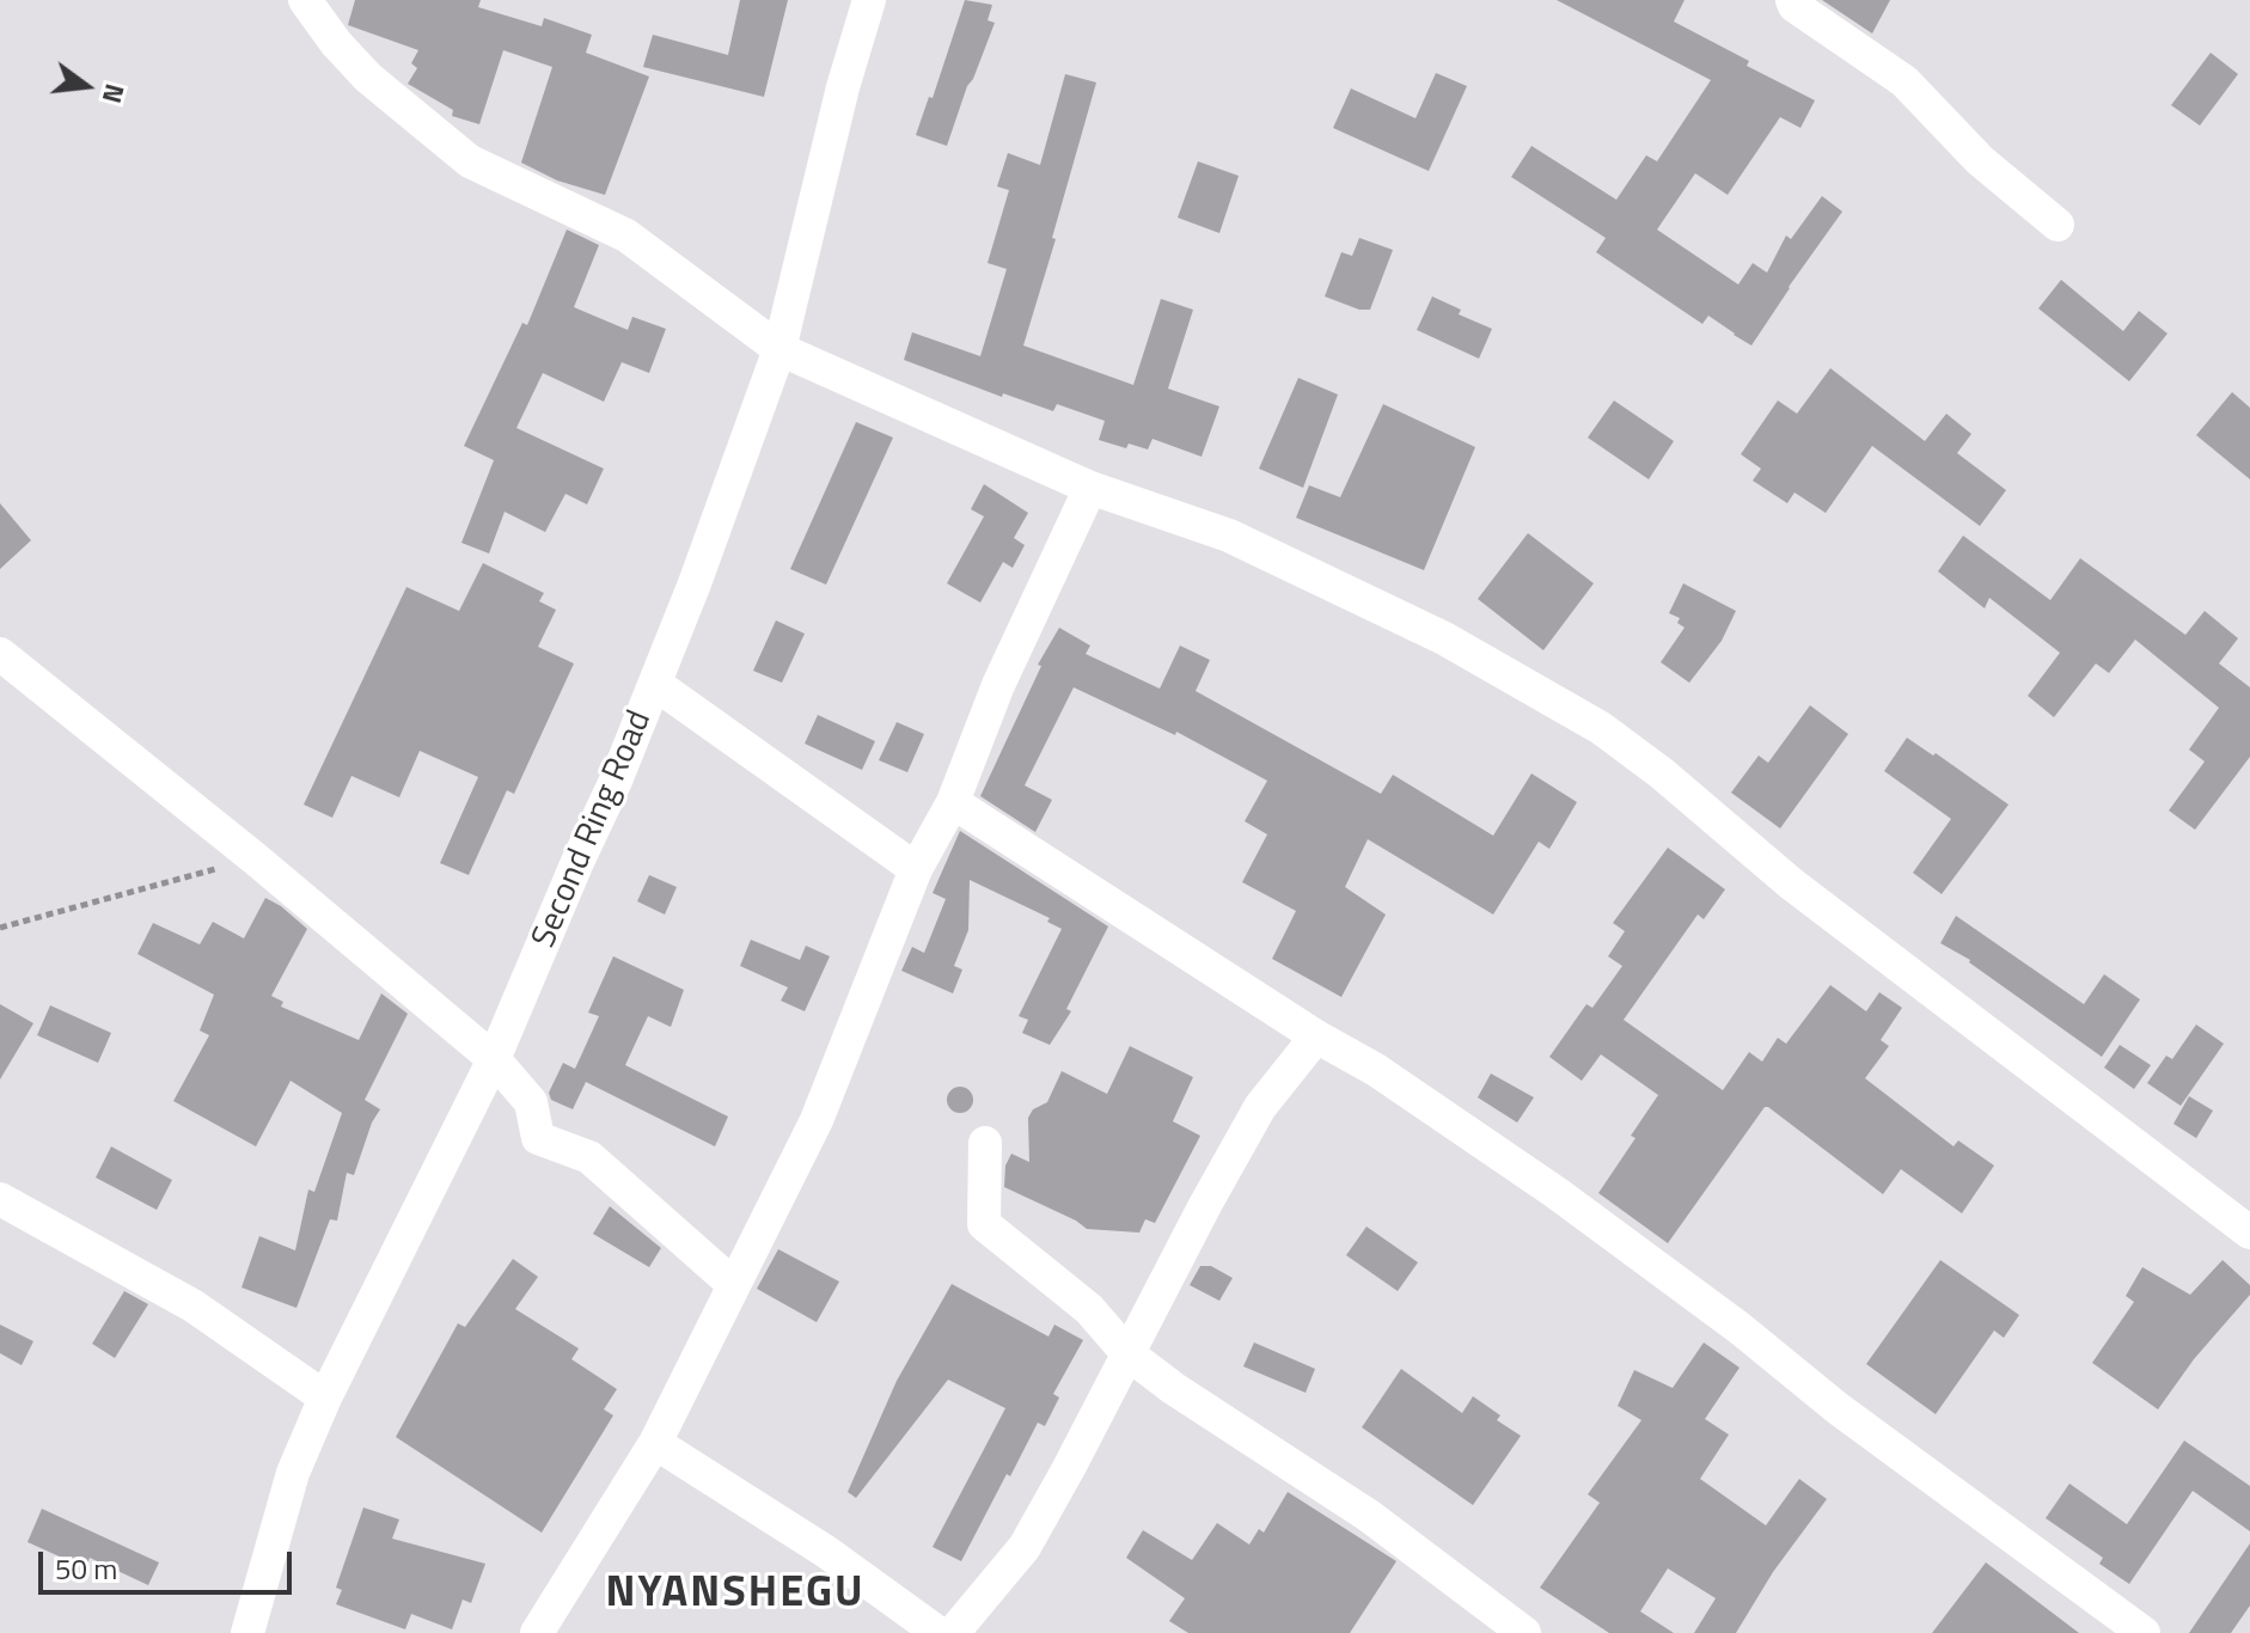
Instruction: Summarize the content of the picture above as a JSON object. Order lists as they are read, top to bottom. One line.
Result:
{"streets":{"street":["Second Ring Road"]},"districts":["NYANSHEGU"],"scale_bar":"50 m","north":"right"}
